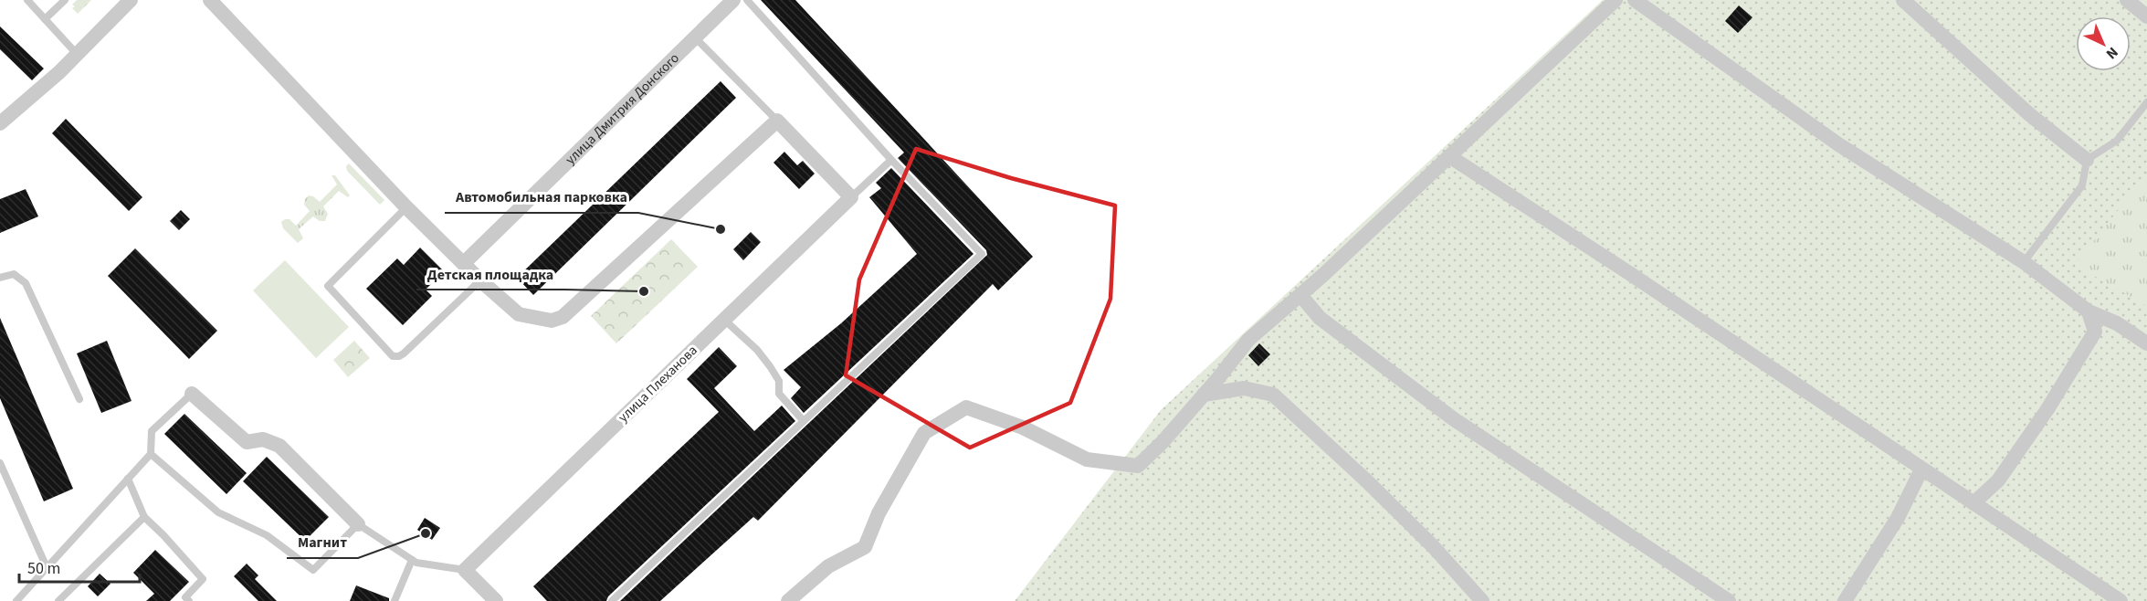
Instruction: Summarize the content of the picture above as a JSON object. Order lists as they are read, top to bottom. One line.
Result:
{"streets":{"street":["улица Дмитрия Донского","улица Плеханова"]},"places":["Автомобильная парковка","Детская площадка","Магнит"],"scale_bar":"50 m","north":"bottom right"}
